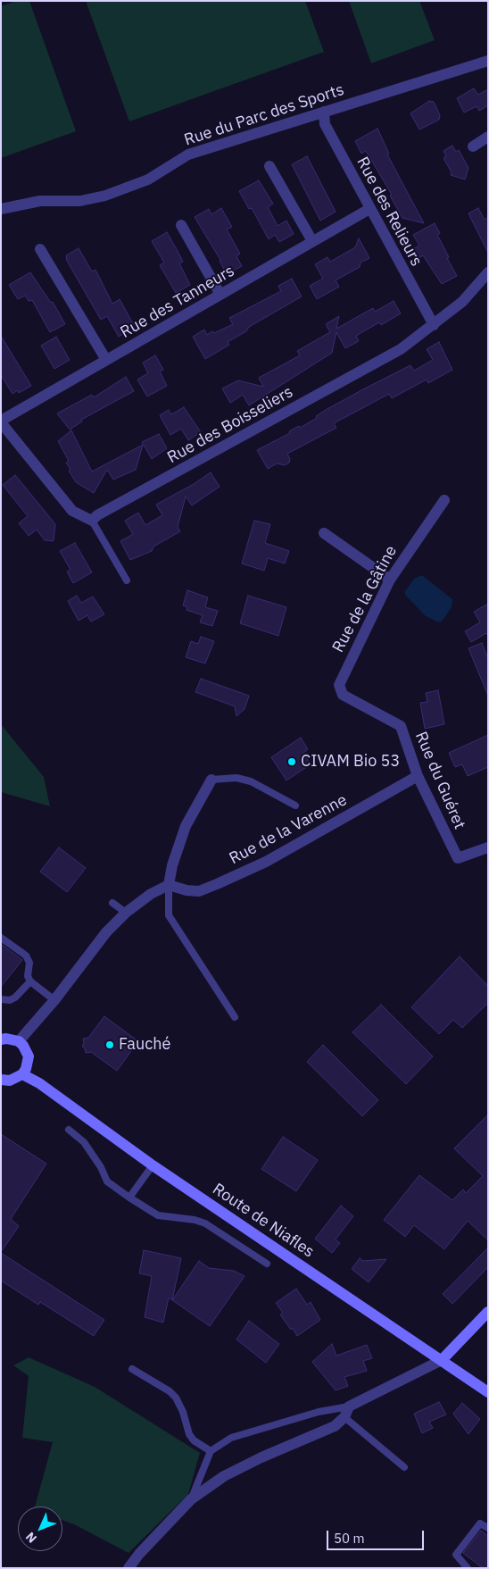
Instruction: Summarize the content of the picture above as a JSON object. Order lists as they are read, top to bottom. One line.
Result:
{"streets":{"street":["Rue du Parc des Sports","Rue des Relieurs","Rue des Tanneurs","Rue des Boisseliers","Rue de la Gâtine","Rue du Guéret","Rue de la Varenne","Route de Niafles"]},"crossings":[["Rue du Parc des Sports","Rue des Relieurs"],["Rue des Relieurs","Rue des Tanneurs"],["Rue des Relieurs","Rue des Boisseliers"],["Rue de la Gâtine","Rue du Guéret"],["Rue du Guéret","Rue de la Varenne"]],"places":["CIVAM Bio 53","Fauché"],"scale_bar":"50 m","north":"bottom left"}
